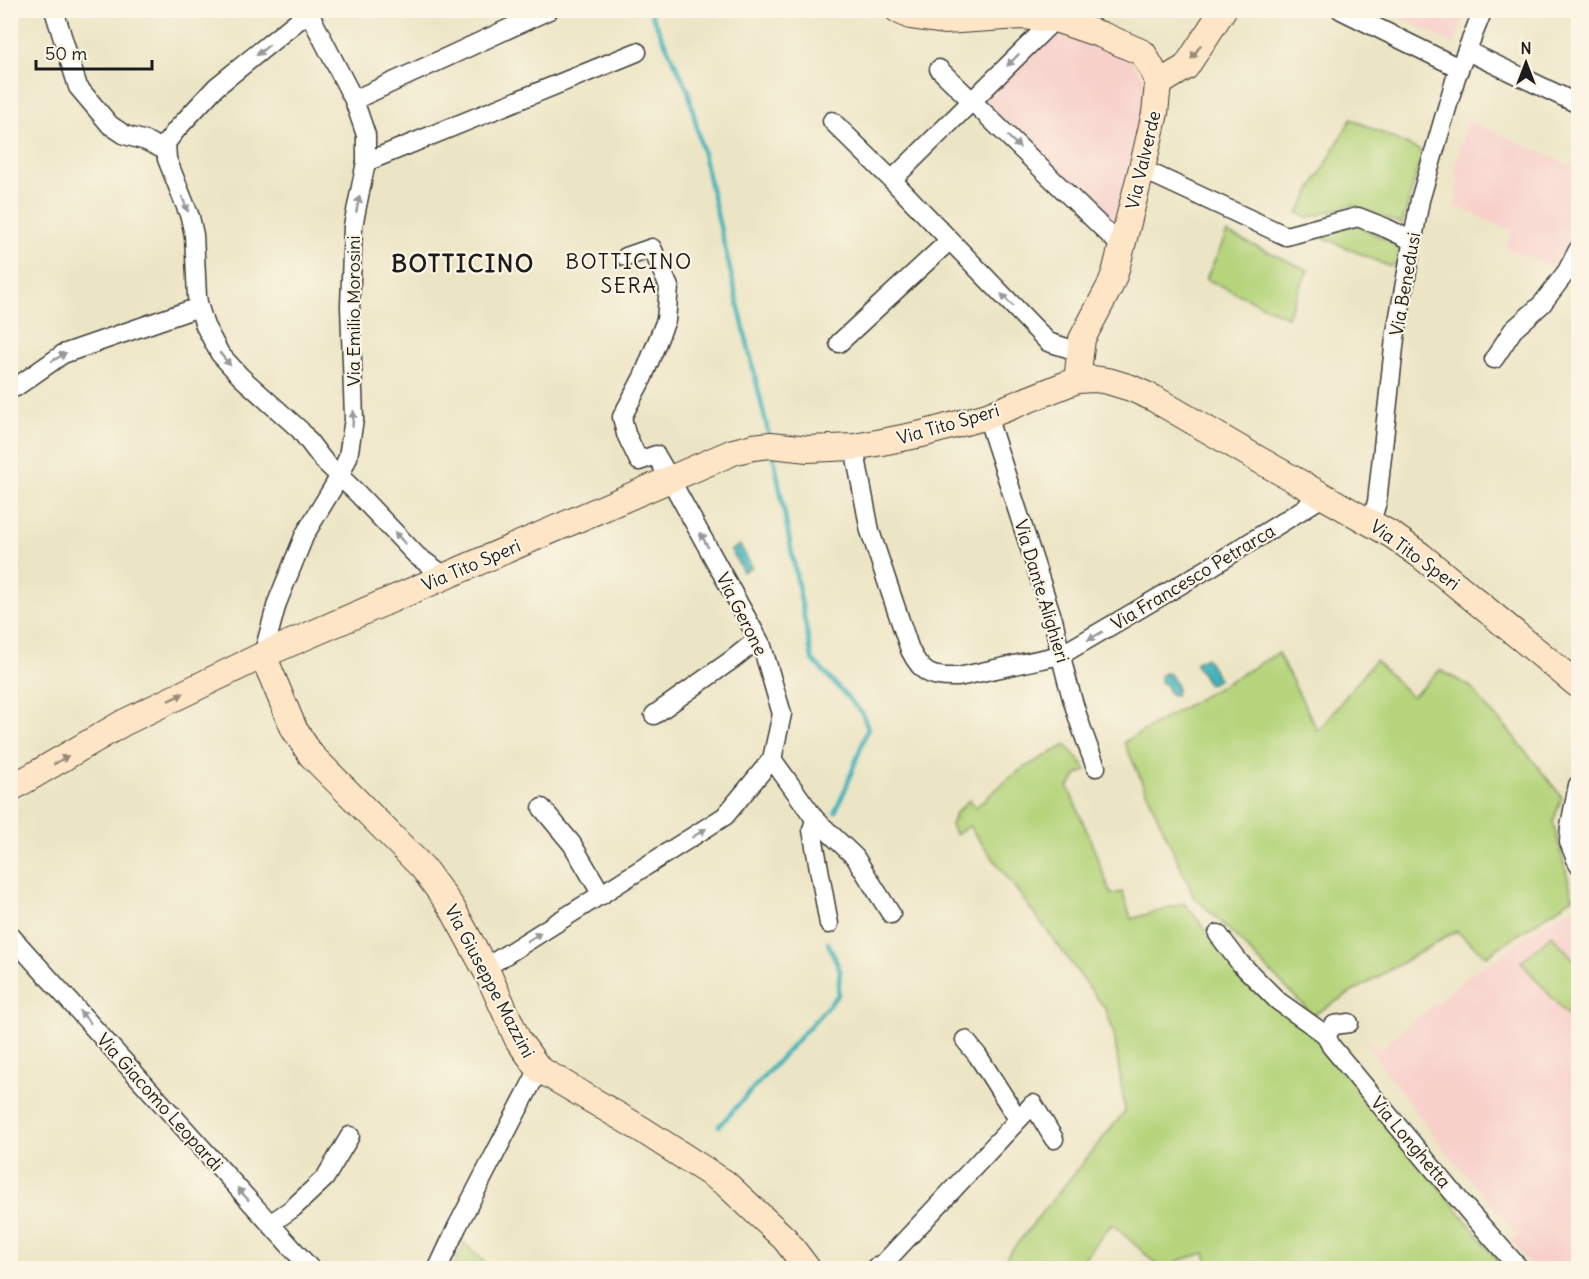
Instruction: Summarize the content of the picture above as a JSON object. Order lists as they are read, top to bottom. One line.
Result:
{"streets":{"street":["Via Valverde","Via Benedusi","Via Emilio Morosini","Via Tito Speri","Via Francesco Petrarca","Via Dante Alighieri","Via Gerone","Via Giuseppe Mazzini","Via Giacomo Leopardi","Via Longhetta"]},"crossings":[["Via Benedusi","Via Tito Speri"],["Via Emilio Morosini","Via Tito Speri"],["Via Emilio Morosini","Via Giuseppe Mazzini"],["Via Tito Speri","Via Francesco Petrarca"],["Via Tito Speri","Via Dante Alighieri"],["Via Tito Speri","Via Gerone"],["Via Tito Speri","Via Giuseppe Mazzini"],["Via Francesco Petrarca","Via Dante Alighieri"],["Via Gerone","Via Giuseppe Mazzini"]],"one_way":["Via Emilio Morosini","Via Francesco Petrarca","Via Giacomo Leopardi"],"districts":["BOTTICINO SERA","BOTTICINO"],"scale_bar":"50 m","north":"top"}
